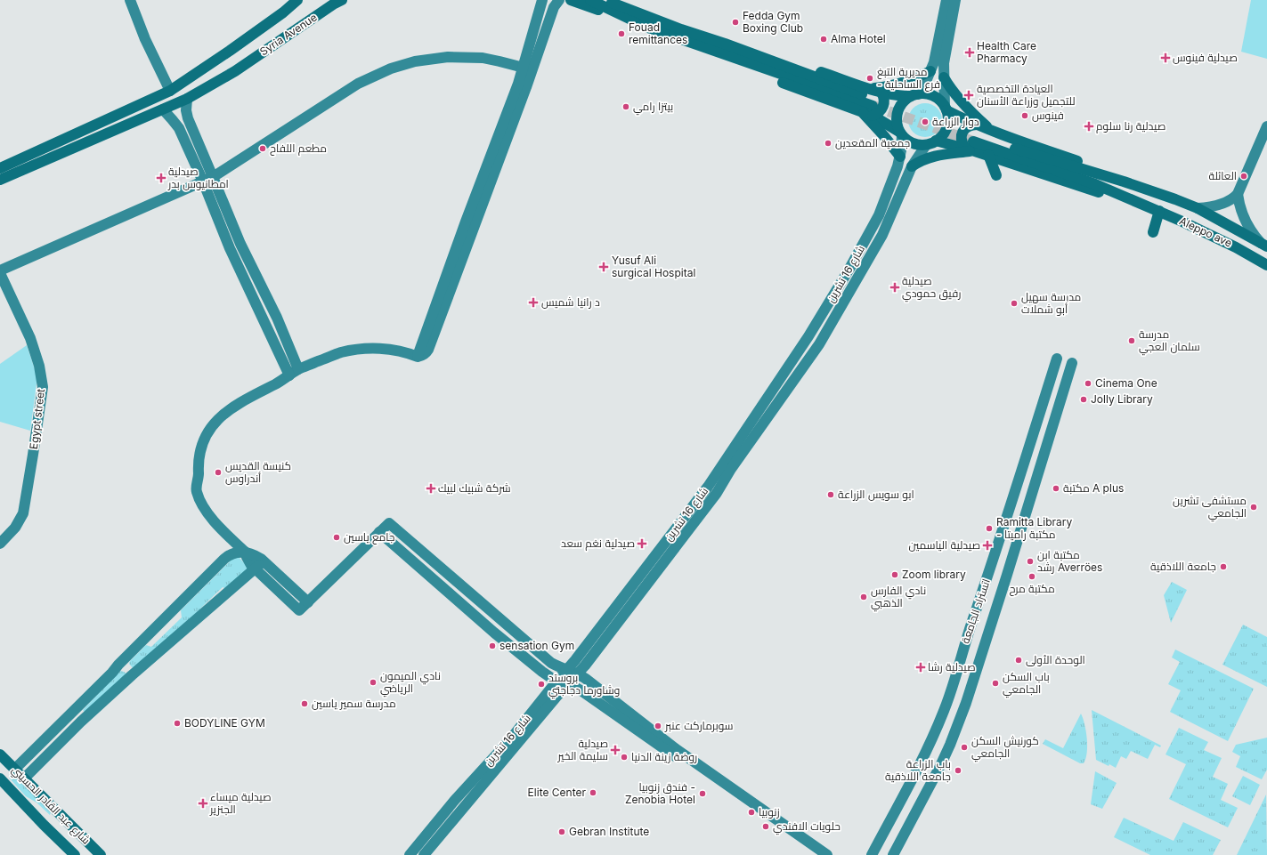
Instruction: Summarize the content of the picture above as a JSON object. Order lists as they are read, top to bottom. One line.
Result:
{"streets":{"main road":["Syria Avenue","Aleppo ave","شارع عبد القادر الحسيني"],"street":["شارع 16 تشرين","Egypt street","اتستراد الجامعة"]},"places":{"other":["Fedda Gym Boxing Club","Fouad remittances","Alma Hotel","مديرية التبغ - فرع الساحلية","بيتزا رامي","فينوس","دوار الزراعة","جمعية المقعدين","مطعم اللفاح","العائلة","مدرسة سهيل أبو شملات","مدرسة سلمان العجي","Cinema One","Jolly Library","كنيسة القديس أندراوس","مكتبة A plus","ابو سويس الزراعة","مستشفى تشرين الجامعي","Ramitta Library - مكتبة راميتا","جامع ياسين","مكتبة ابن رشد Averröes","جامعة اللاذقية","Zoom library","مكتبة مرح","نادي الفارس الذهبي","sensation Gym","الوحدة الأولى","نادي الميمون الرياضي","باب السكن الجامعي","بروستد وشاورما دجاجتي","مدرسة سمير ياسين","BODYLINE GYM","سوبرماركت عنبر","كورنيش السكن الجامعي","روضة زينة الدنيا","باب الزراعة جامعة اللاذقية","Elite Center","فندق زنوبيا - Zenobia Hotel","زنوبيا","حلويات الافندي","Gebran Institute"],"health":["Health Care Pharmacy","صيدلية فينوس","العيادة التخصصية للتجميل وزراعة الأسنان","صيدلية رنا سلوم","صيدلية امطانيوس بدر","Yusuf Ali surgical Hospital","صيدلية رفيق حمودي","د رانيا شميس","شركة شبيك لبيك","صيدلية نغم سعد","صيدلية الياسمين","صيدلية رشا","صيدلية سليمة الخير","صيدلية ميساء الجنزير"]}}
